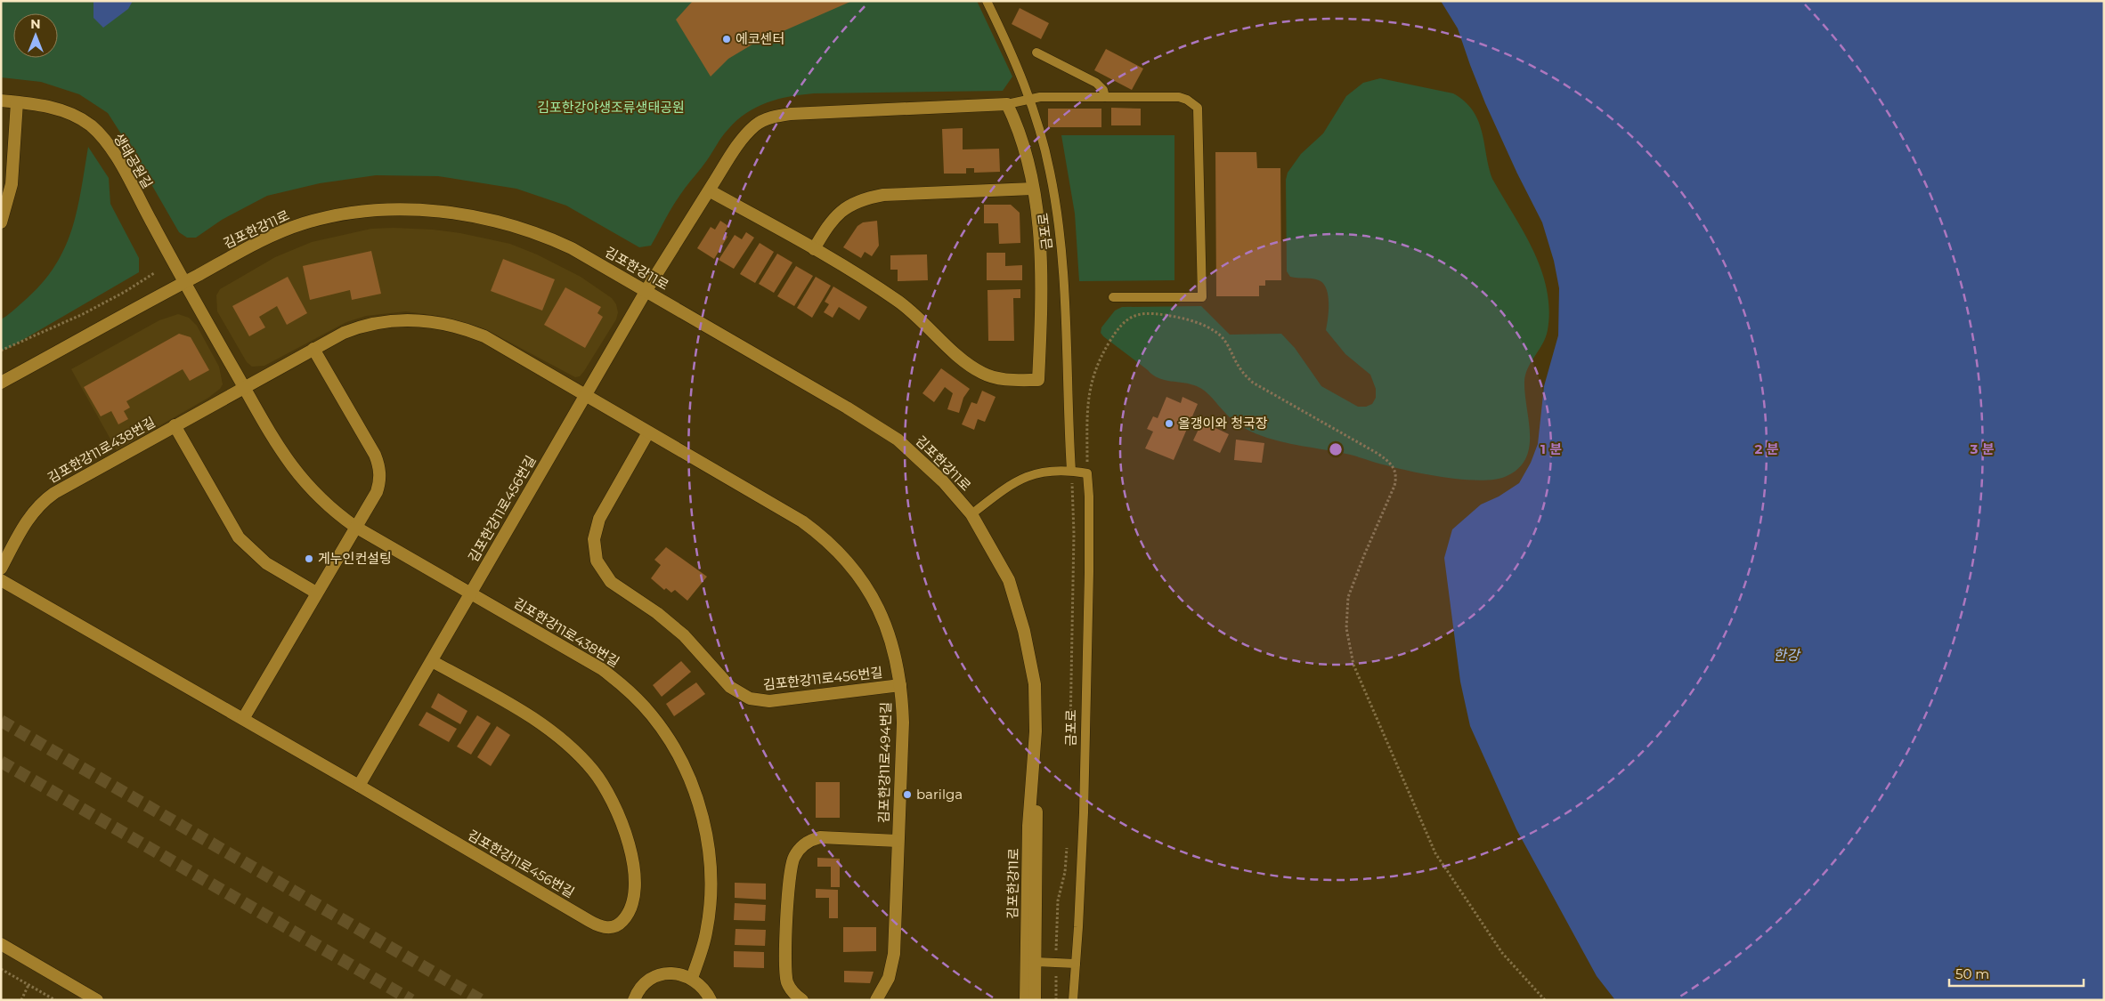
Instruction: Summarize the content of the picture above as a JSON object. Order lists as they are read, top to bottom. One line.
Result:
{"streets":{"street":["생태공원길","김포한강11로","김포한강11로438번길","김포한강11로456번길","김포한강11로494번길"],"lane":["금포로"]},"crossings":[["생태공원길","김포한강11로"],["생태공원길","김포한강11로438번길"],["김포한강11로","김포한강11로438번길"],["김포한강11로","김포한강11로456번길"],["김포한강11로438번길","김포한강11로456번길"],["김포한강11로456번길","김포한강11로494번길"]],"water":["한강"],"parks":["김포한강야생조류생태공원"],"places":["에코센터","올갱이와 청국장","게누인컨설팅","barilga"],"scale_bar":"50 m","north":"top","rings":["1 분","2 분","3 분"]}
